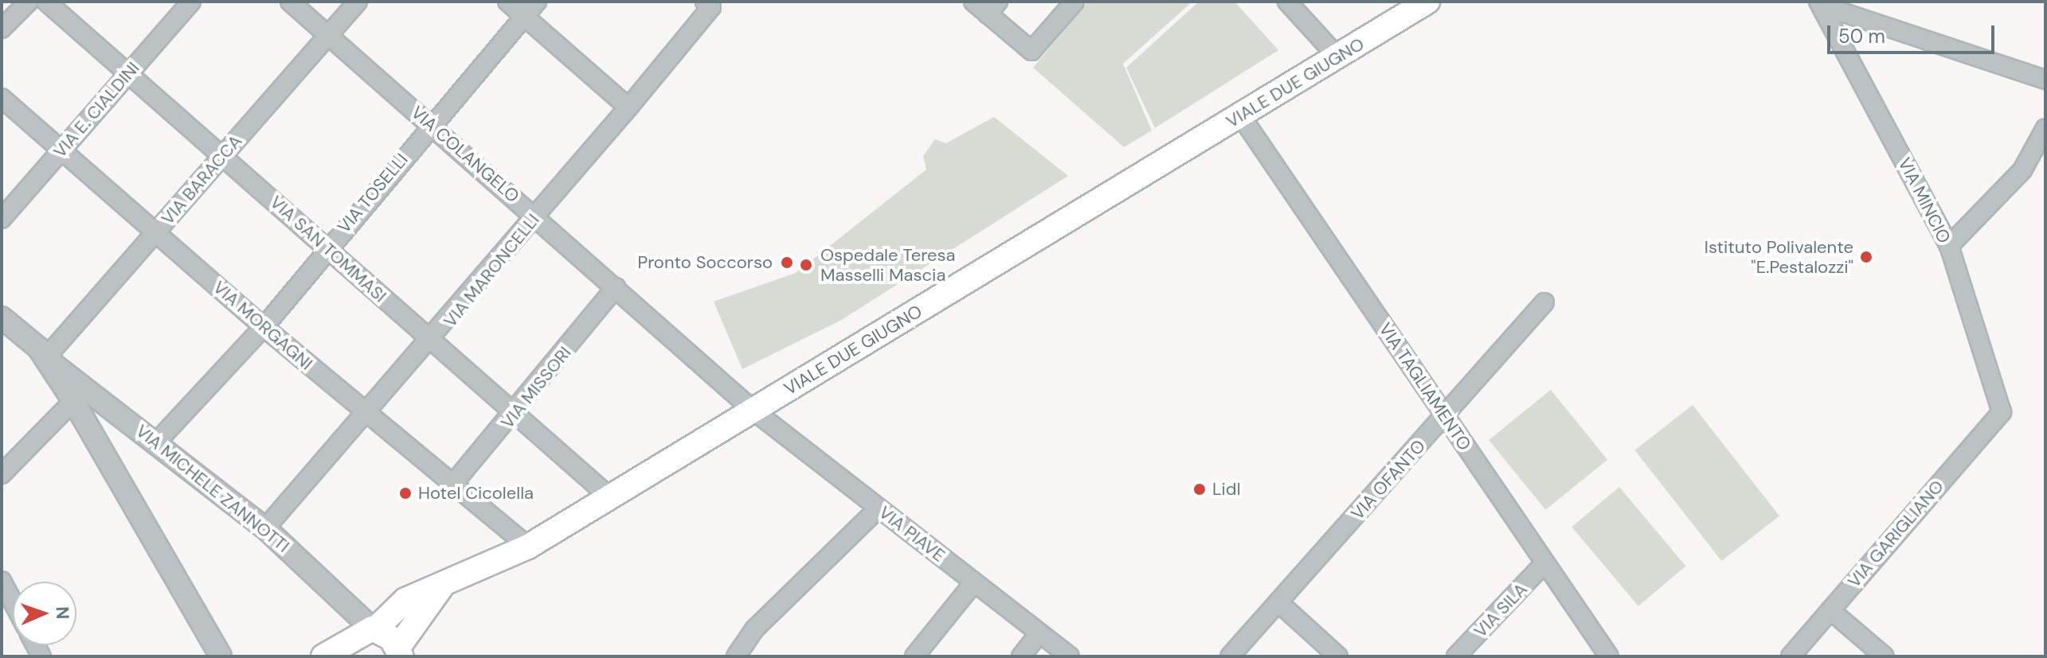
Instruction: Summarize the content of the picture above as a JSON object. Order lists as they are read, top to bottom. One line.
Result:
{"streets":{"main road":["VIALE DUE GIUGNO"],"street":["VIA E. CIALDINI","VIA COLANGELO","VIA BARACCA","VIA TOSELLI","VIA MINCIO","VIA SAN TOMMASI","VIA MARONCELLI","VIA MORGAGNI","VIA TAGLIAMENTO","VIA MISSORI","VIA OFANTO","VIA MICHELE ZANNOTTI","VIA PIAVE","VIA GARIGLIANO","VIA SILA"]},"crossings":[["VIALE DUE GIUGNO","VIA COLANGELO"],["VIALE DUE GIUGNO","VIA SAN TOMMASI"],["VIALE DUE GIUGNO","VIA MORGAGNI"],["VIALE DUE GIUGNO","VIA TAGLIAMENTO"],["VIALE DUE GIUGNO","VIA MICHELE ZANNOTTI"],["VIALE DUE GIUGNO","VIA PIAVE"],["VIA E. CIALDINI","VIA SAN TOMMASI"],["VIA E. CIALDINI","VIA MORGAGNI"],["VIA COLANGELO","VIA BARACCA"],["VIA COLANGELO","VIA TOSELLI"],["VIA COLANGELO","VIA MARONCELLI"],["VIA COLANGELO","VIA MISSORI"],["VIA COLANGELO","VIA PIAVE"],["VIA BARACCA","VIA SAN TOMMASI"],["VIA BARACCA","VIA MORGAGNI"],["VIA BARACCA","VIA MICHELE ZANNOTTI"],["VIA TOSELLI","VIA SAN TOMMASI"],["VIA TOSELLI","VIA MORGAGNI"],["VIA TOSELLI","VIA MICHELE ZANNOTTI"],["VIA MINCIO","VIA GARIGLIANO"],["VIA SAN TOMMASI","VIA MARONCELLI"],["VIA SAN TOMMASI","VIA MISSORI"],["VIA MARONCELLI","VIA MORGAGNI"],["VIA MARONCELLI","VIA MICHELE ZANNOTTI"],["VIA MORGAGNI","VIA MISSORI"],["VIA TAGLIAMENTO","VIA OFANTO"],["VIA TAGLIAMENTO","VIA SILA"]],"places":["Istituto Polivalente \"E.Pestalozzi\"","Pronto Soccorso","Ospedale Teresa Masselli Mascia","Lidl","Hotel Cicolella"],"scale_bar":"50 m","north":"right"}
